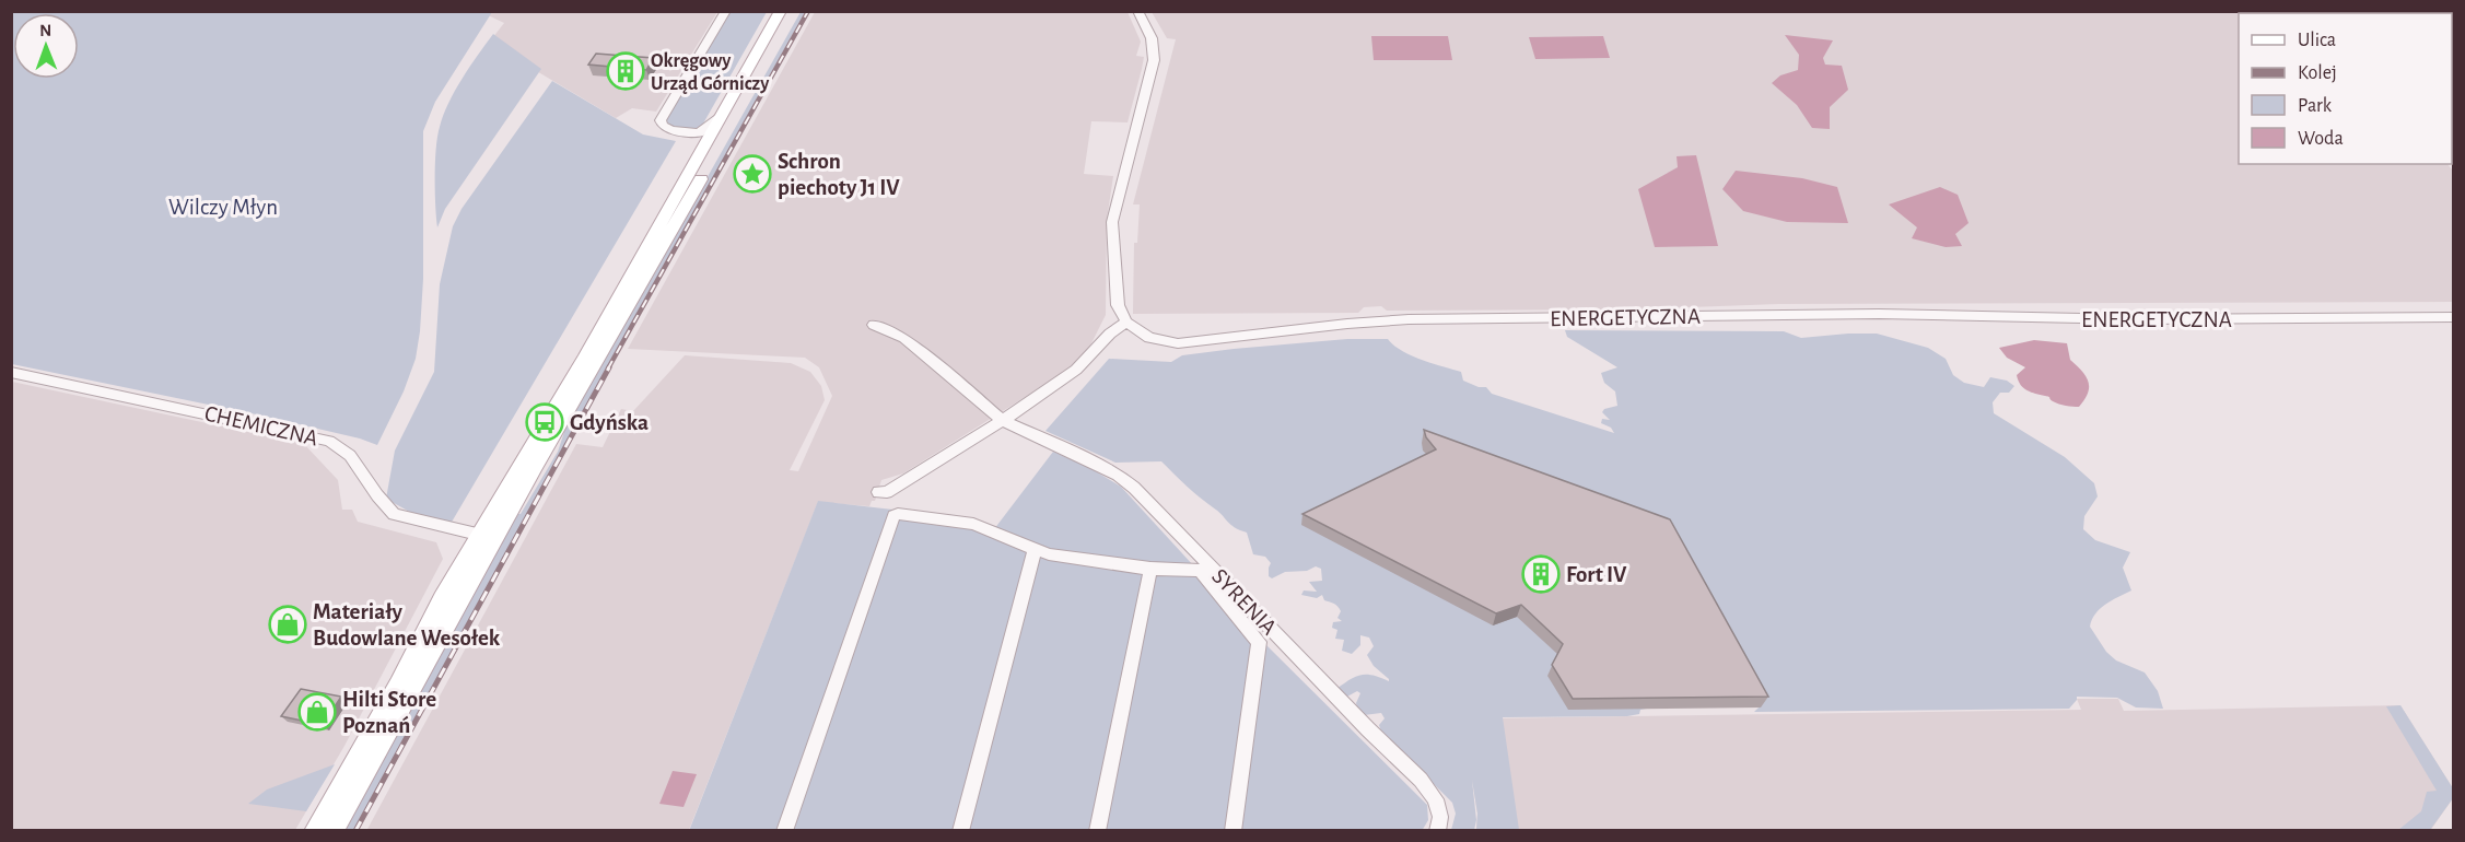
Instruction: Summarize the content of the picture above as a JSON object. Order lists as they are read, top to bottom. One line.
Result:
{"streets":{"street":["ENERGETYCZNA","CHEMICZNA","SYRENIA"]},"parks":["Wilczy Młyn"],"places":{"building":["Okręgowy Urząd Górniczy","Fort IV"],"place":["Schron piechoty J1 IV"],"bus stop":["Gdyńska"],"shop":["Materiały Budowlane Wesołek","Hilti Store Poznań"]},"legend":["Ulica","Kolej","Park","Woda"],"north":"top"}
